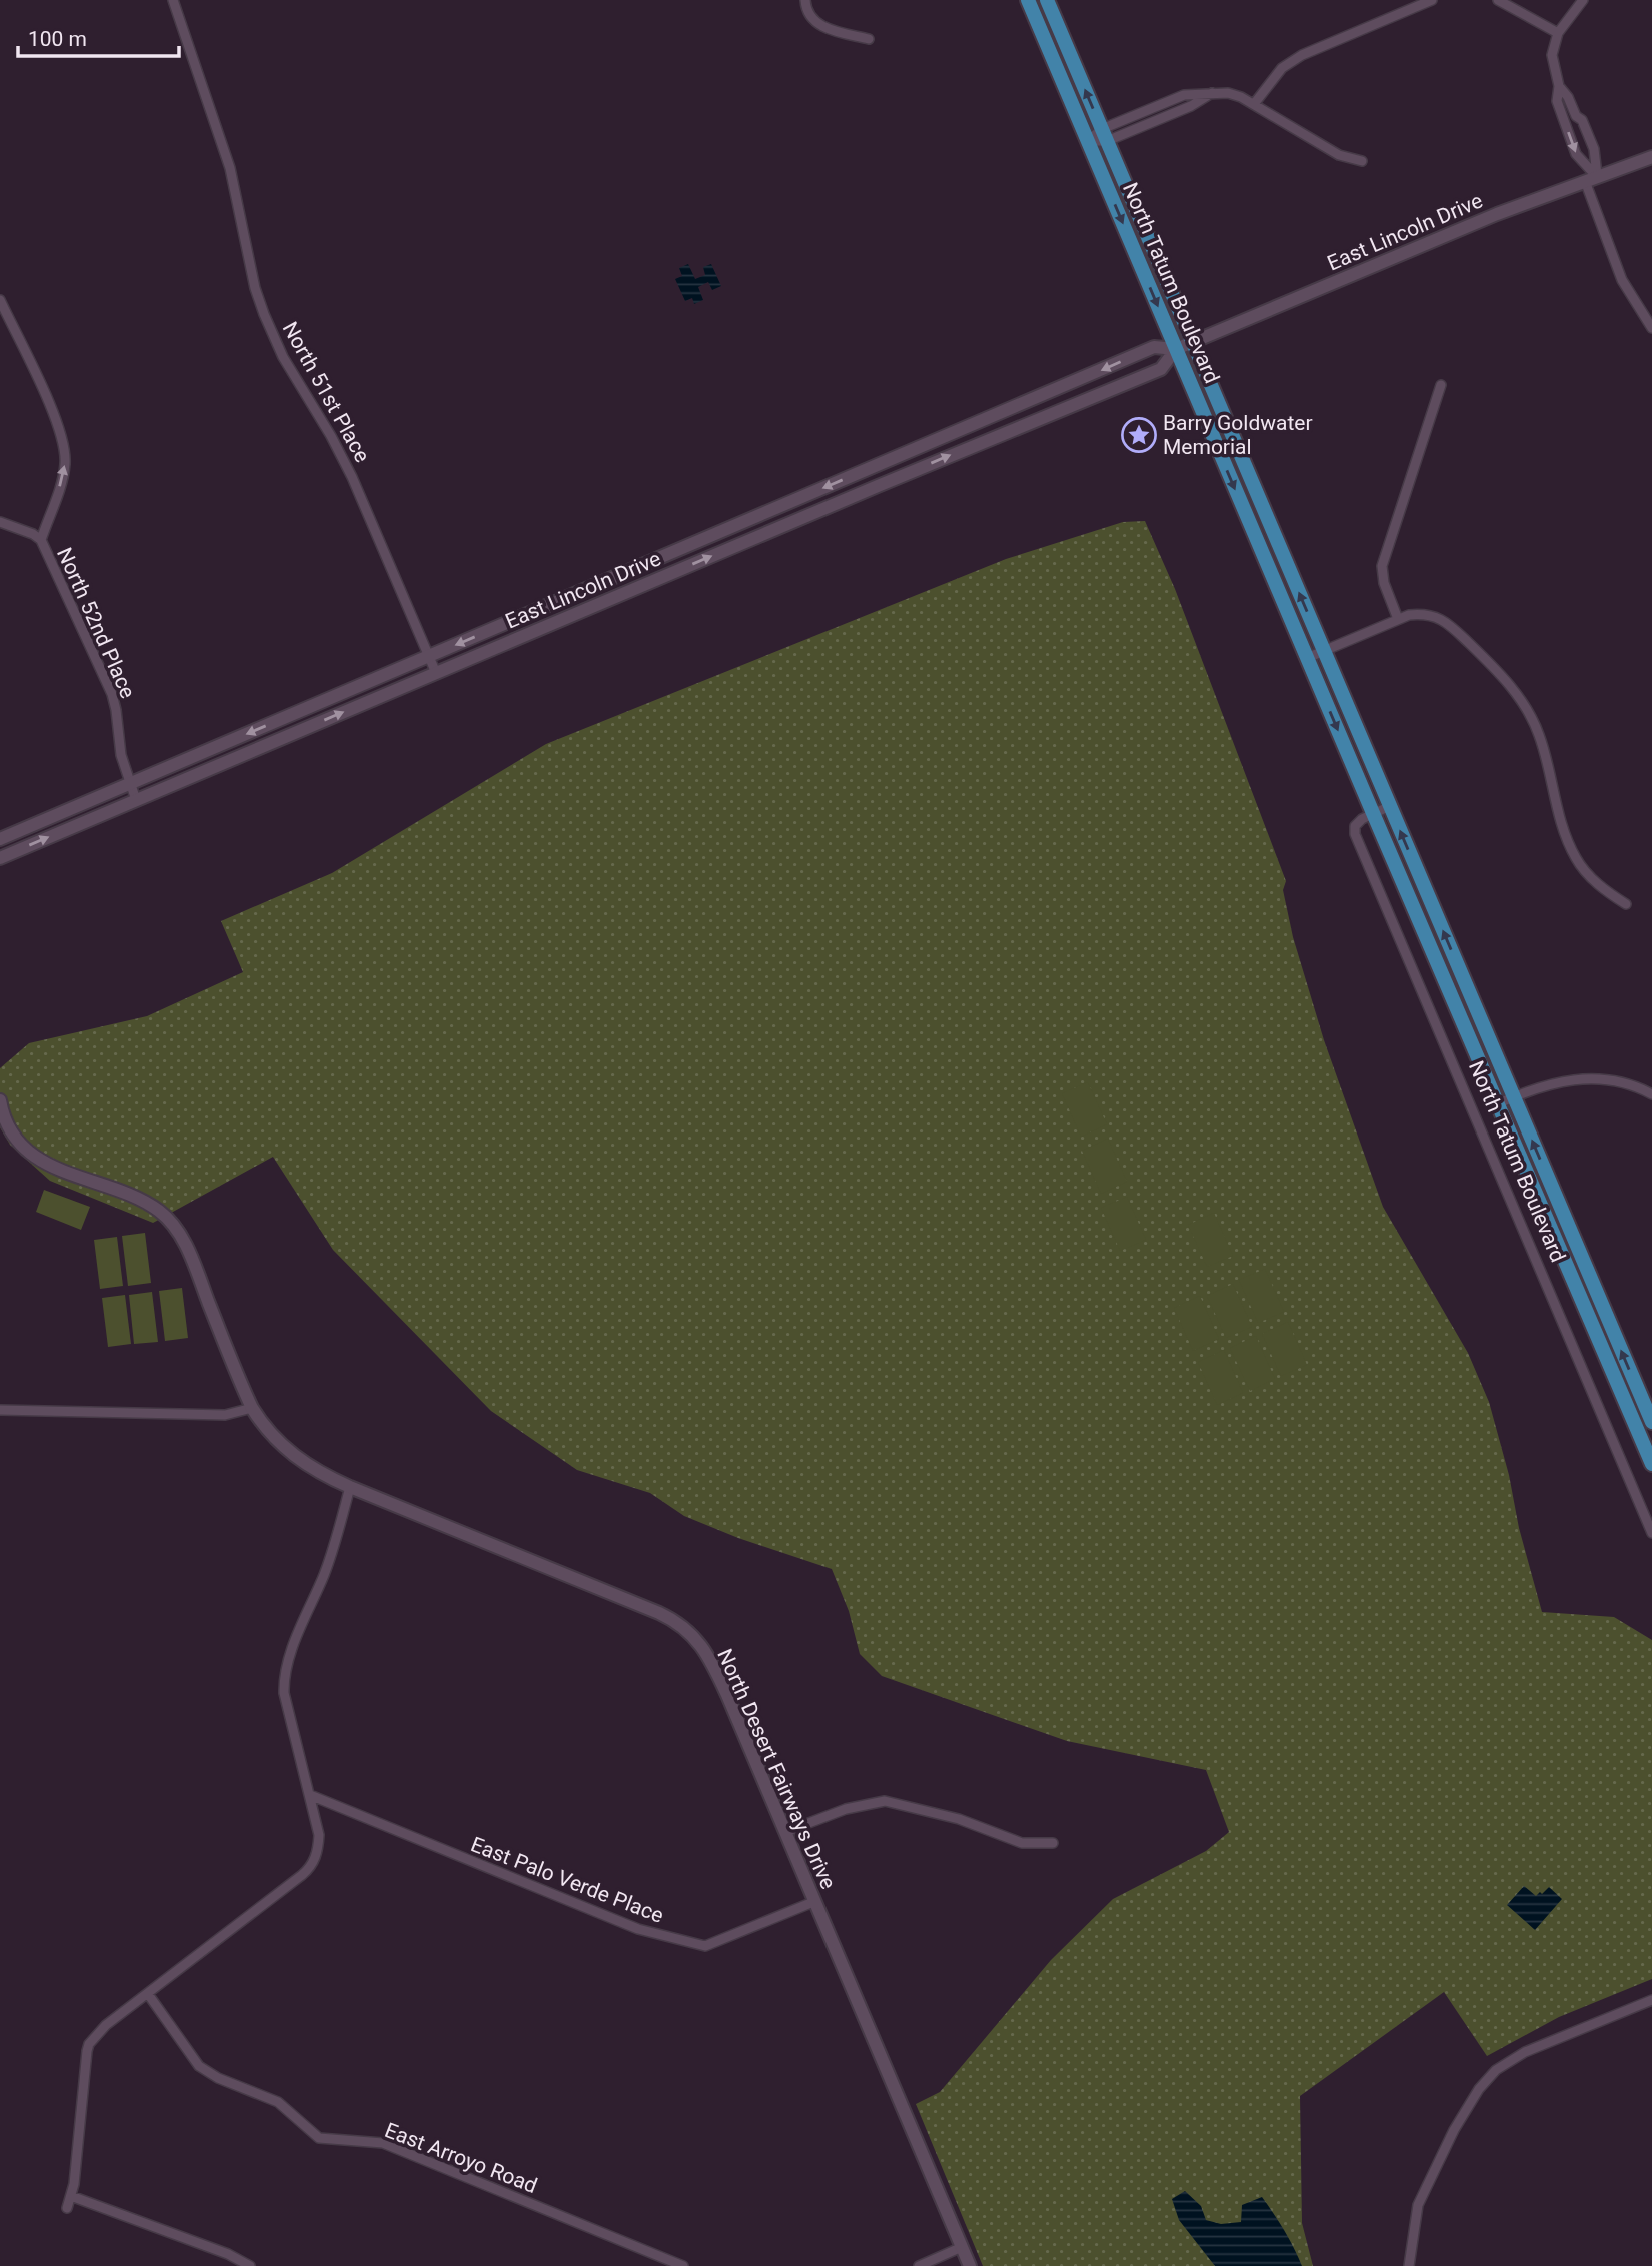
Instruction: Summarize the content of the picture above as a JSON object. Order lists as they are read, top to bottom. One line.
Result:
{"streets":{"main road":["East Lincoln Drive","North Tatum Boulevard","North Desert Fairways Drive"],"street":["North 51st Place","North 52nd Place","East Palo Verde Place","East Arroyo Road"]},"crossings":[["East Lincoln Drive","North Tatum Boulevard"],["East Lincoln Drive","North 51st Place"],["East Lincoln Drive","North 52nd Place"],["North Desert Fairways Drive","East Palo Verde Place"]],"places":{"place":["Barry Goldwater Memorial"]},"scale_bar":"100 m"}
